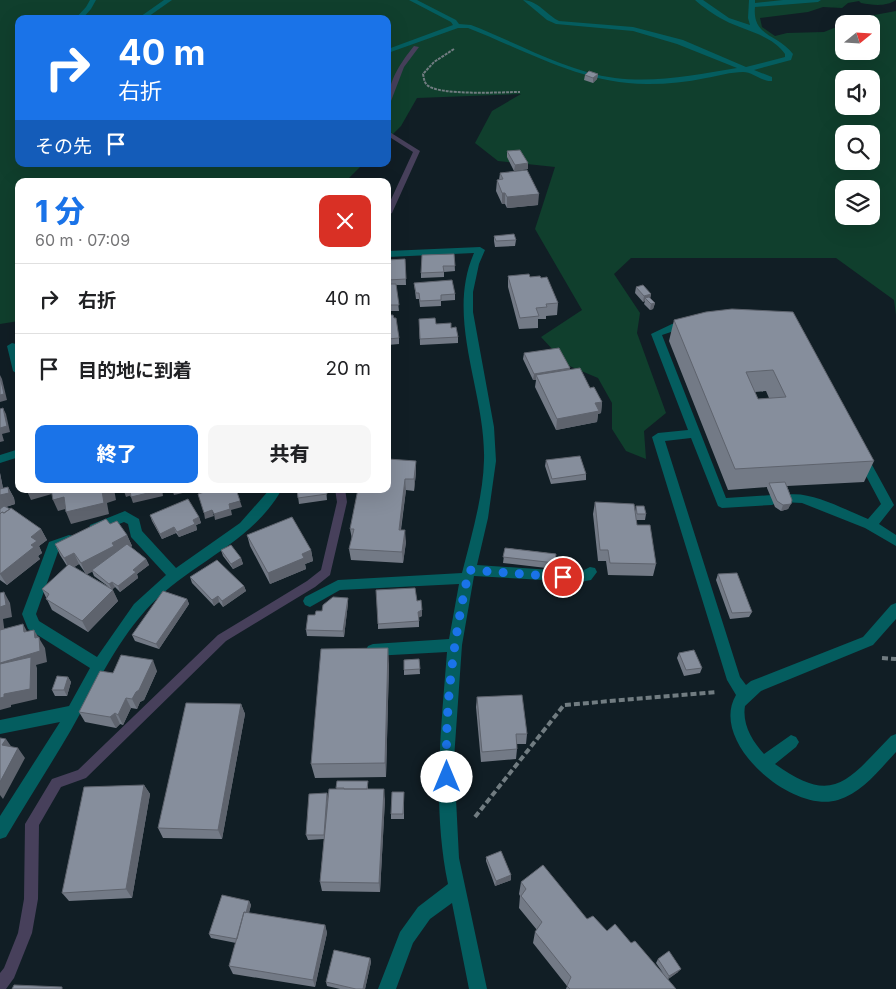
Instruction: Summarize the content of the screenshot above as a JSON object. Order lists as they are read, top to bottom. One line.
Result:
{"north":"right","page":{"turn":["40 m","右折"],"then":"その先","heading":["1 分","60 m · 07:09"],"list":[{"name":"右折","value":"40 m"},{"name":"目的地に到着","value":"20 m"}],"buttons":["終了","共有"]}}
